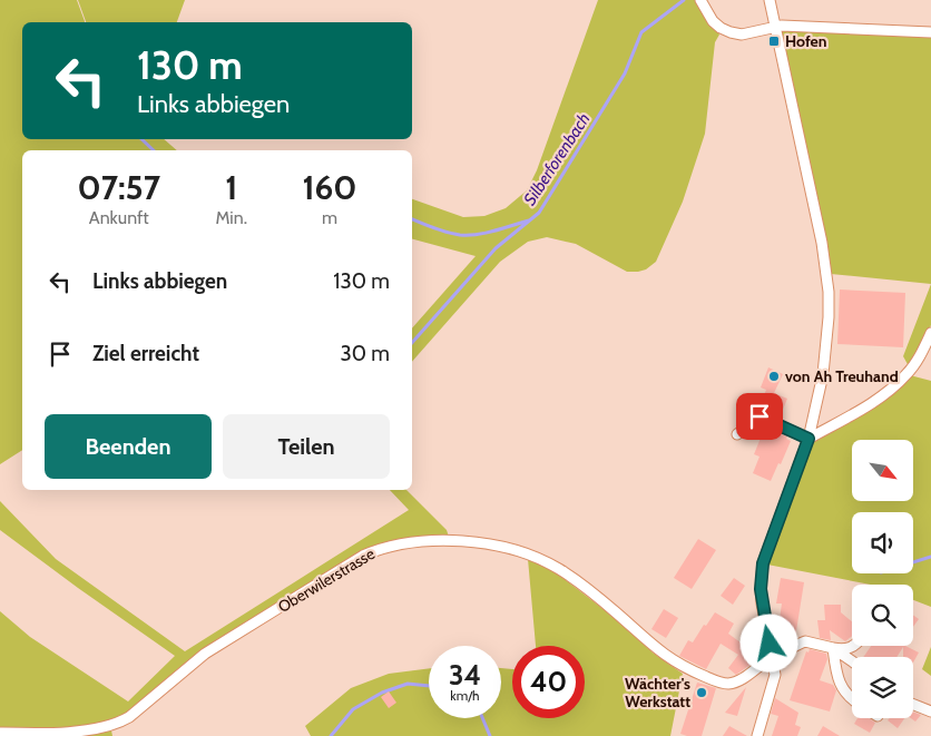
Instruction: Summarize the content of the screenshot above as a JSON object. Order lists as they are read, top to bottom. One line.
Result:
{"streets":{"street":["Oberwilerstrasse"]},"water":["Silberforenbach"],"places":{"transit":["Hofen"],"other":["von Ah Treuhand","Wächter's Werkstatt"]},"north":"bottom right","page":{"turn":["130 m","Links abbiegen"],"eta":["07:57","Ankunft","1","Min.","160","m"],"list":[{"name":"Links abbiegen","value":"130 m"},{"name":"Ziel erreicht","value":"30 m"}],"buttons":["Beenden","Teilen"],"speed":"34 km/h","limit":"40"}}
